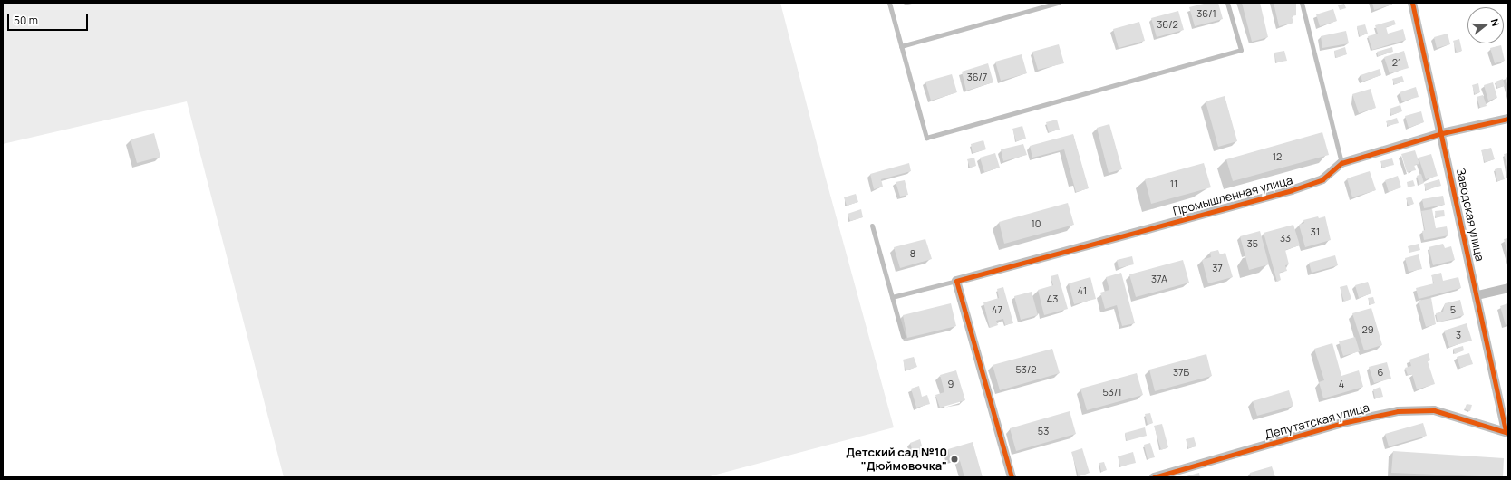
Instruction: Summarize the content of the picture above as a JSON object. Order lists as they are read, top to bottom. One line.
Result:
{"streets":{"street":["Промышленная улица","Заводская улица","Депутатская улица"]},"crossings":[["Промышленная улица","Заводская улица"],["Заводская улица","Депутатская улица"]],"places":["Детский сад №10 \"Дюймовочка\""],"house_numbers":["36/1","36/2","21","36/7","12","11","10","31","33","35","8","37","37А","41","43","47","5","29","3","53/2","37Б","6","9","4","53/1","53"],"scale_bar":"50 m","north":"right"}
